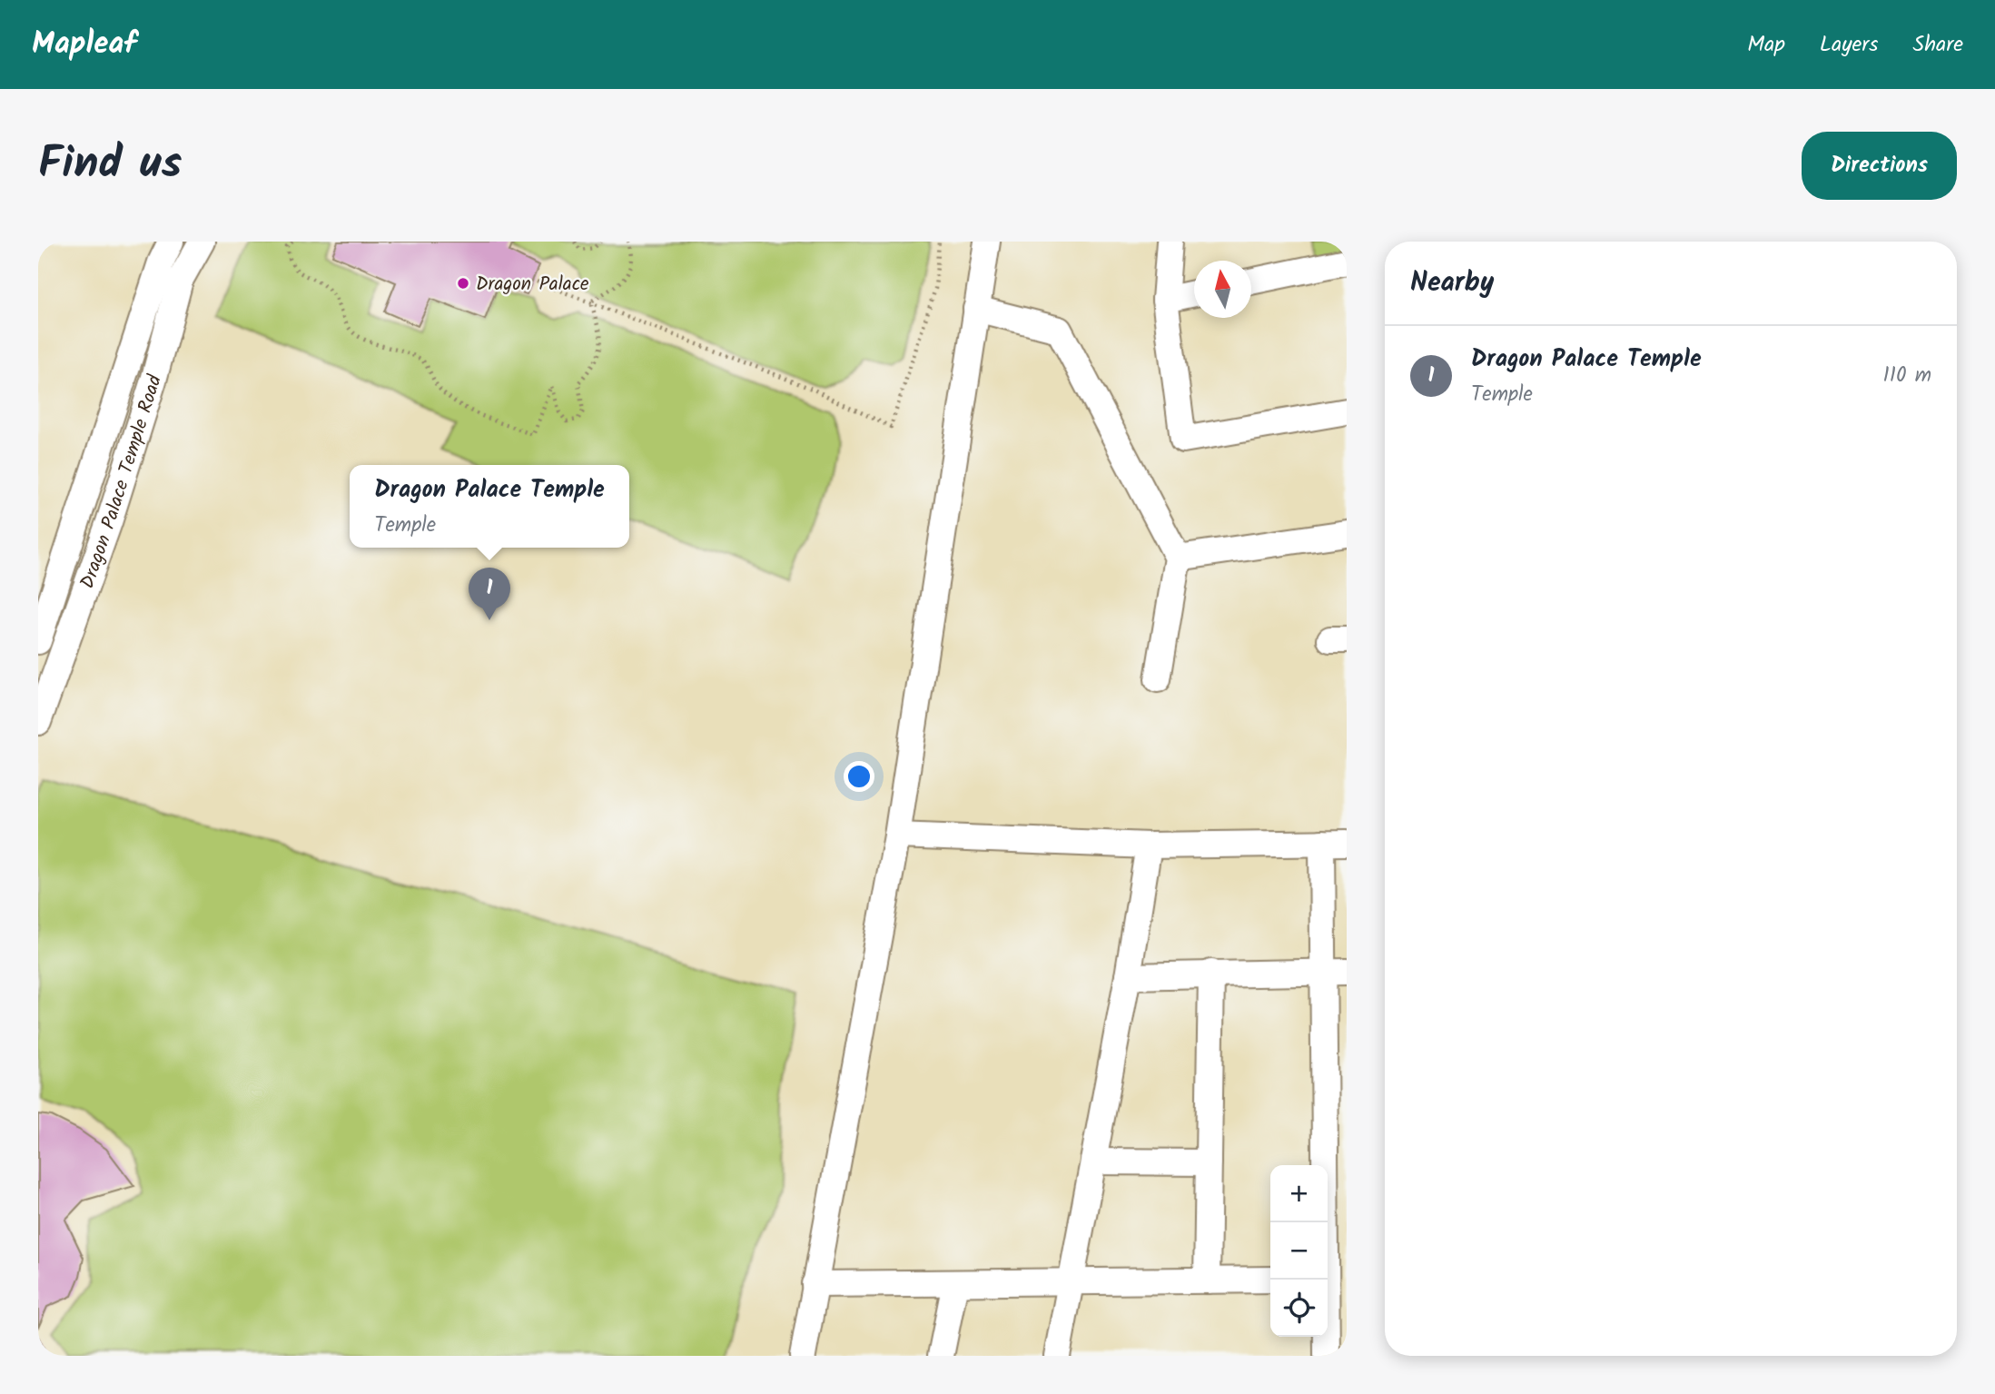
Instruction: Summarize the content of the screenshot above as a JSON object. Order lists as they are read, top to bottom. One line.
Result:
{"streets":{"street":["Dragon Palace Temple Road"]},"places":["Dragon Palace"],"north":"top","page":{"header":"Mapleaf","nav":["Map","Layers","Share"],"title":"Find us","buttons":"Directions","heading":"Nearby","list":[{"mark":"1","name":"Dragon Palace Temple","note":"Temple","value":"110 m"}],"popup":["Dragon Palace Temple","Temple"],"pins":"1","map_buttons":["+","−"]}}
